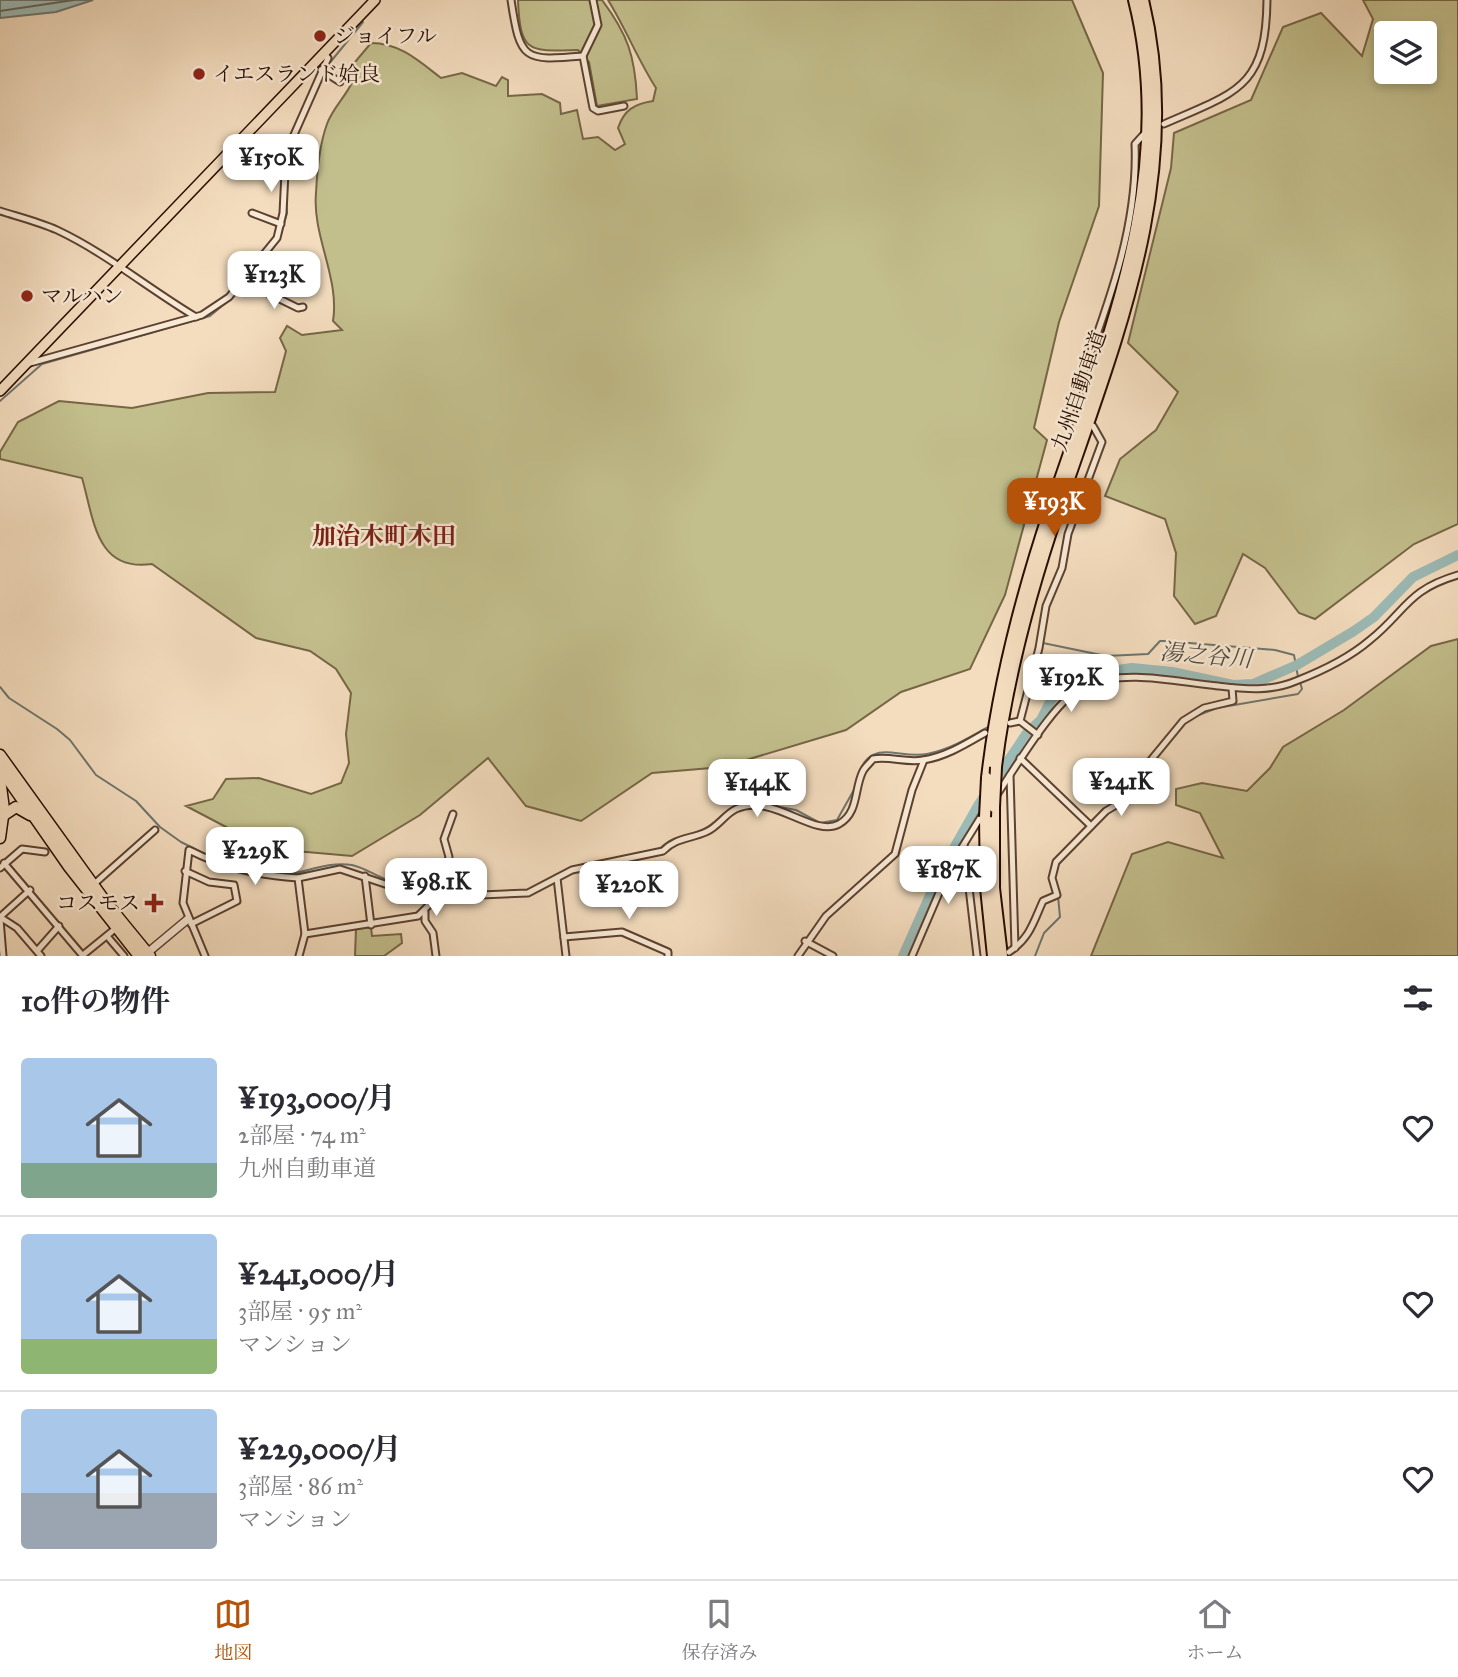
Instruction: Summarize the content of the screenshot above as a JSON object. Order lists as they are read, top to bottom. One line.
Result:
{"streets":{"highway":["九州自動車道"]},"districts":["加治木町木田"],"water":["湯之谷川"],"places":{"other":["ジョイフル","イエスランド姶良","マルハン"],"health":["コスモス"]},"page":{"price":["¥150K","¥123K","¥193K","¥192K","¥241K","¥144K","¥229K","¥187K","¥98.1K","¥220K"],"heading":"10件の物件","list":[{"name":"¥193,000/月","note":"2部屋 · 74 m² · 九州自動車道"},{"name":"¥241,000/月","note":"3部屋 · 95 m² · マンション"},{"name":"¥229,000/月","note":"3部屋 · 86 m² · マンション"}],"tabs":["地図","保存済み","ホーム"]}}
